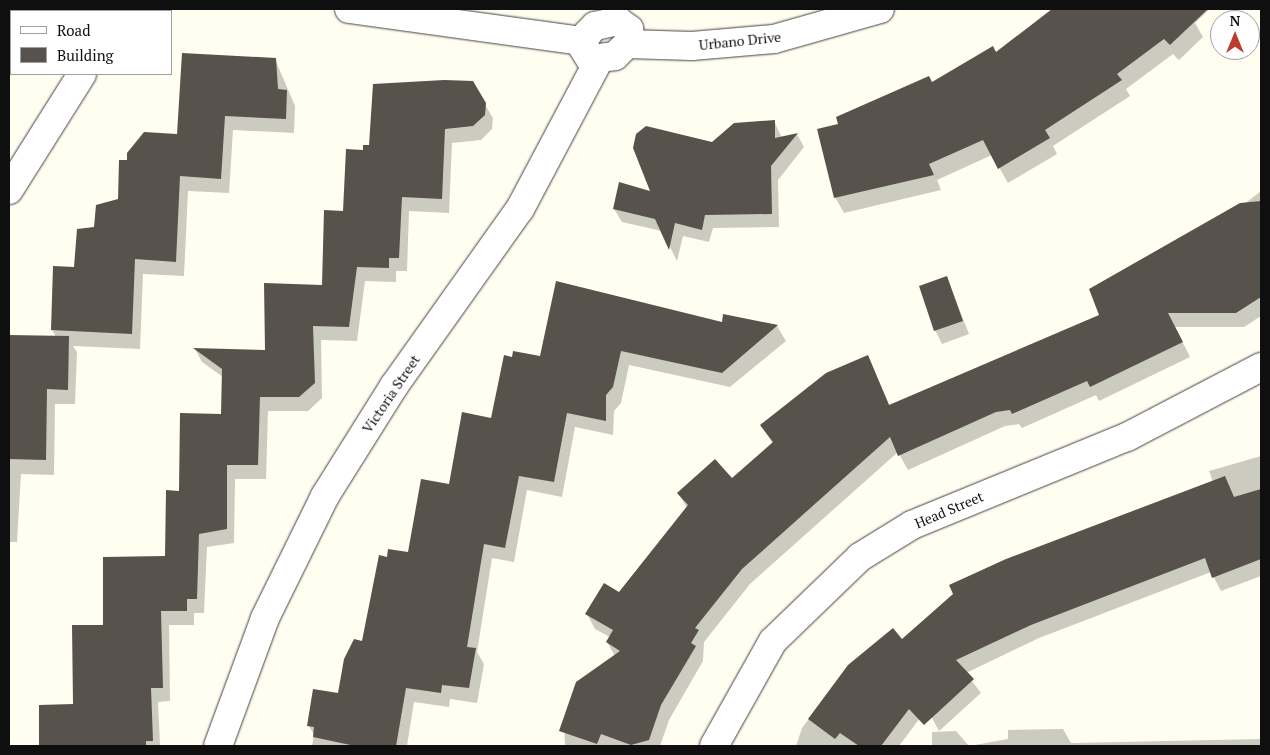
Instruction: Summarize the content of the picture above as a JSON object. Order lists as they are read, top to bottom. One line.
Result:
{"streets":{"street":["Urbano Drive","Victoria Street","Head Street"]},"crossings":[["Urbano Drive","Victoria Street"]],"legend":["Road","Building"],"north":"top"}
